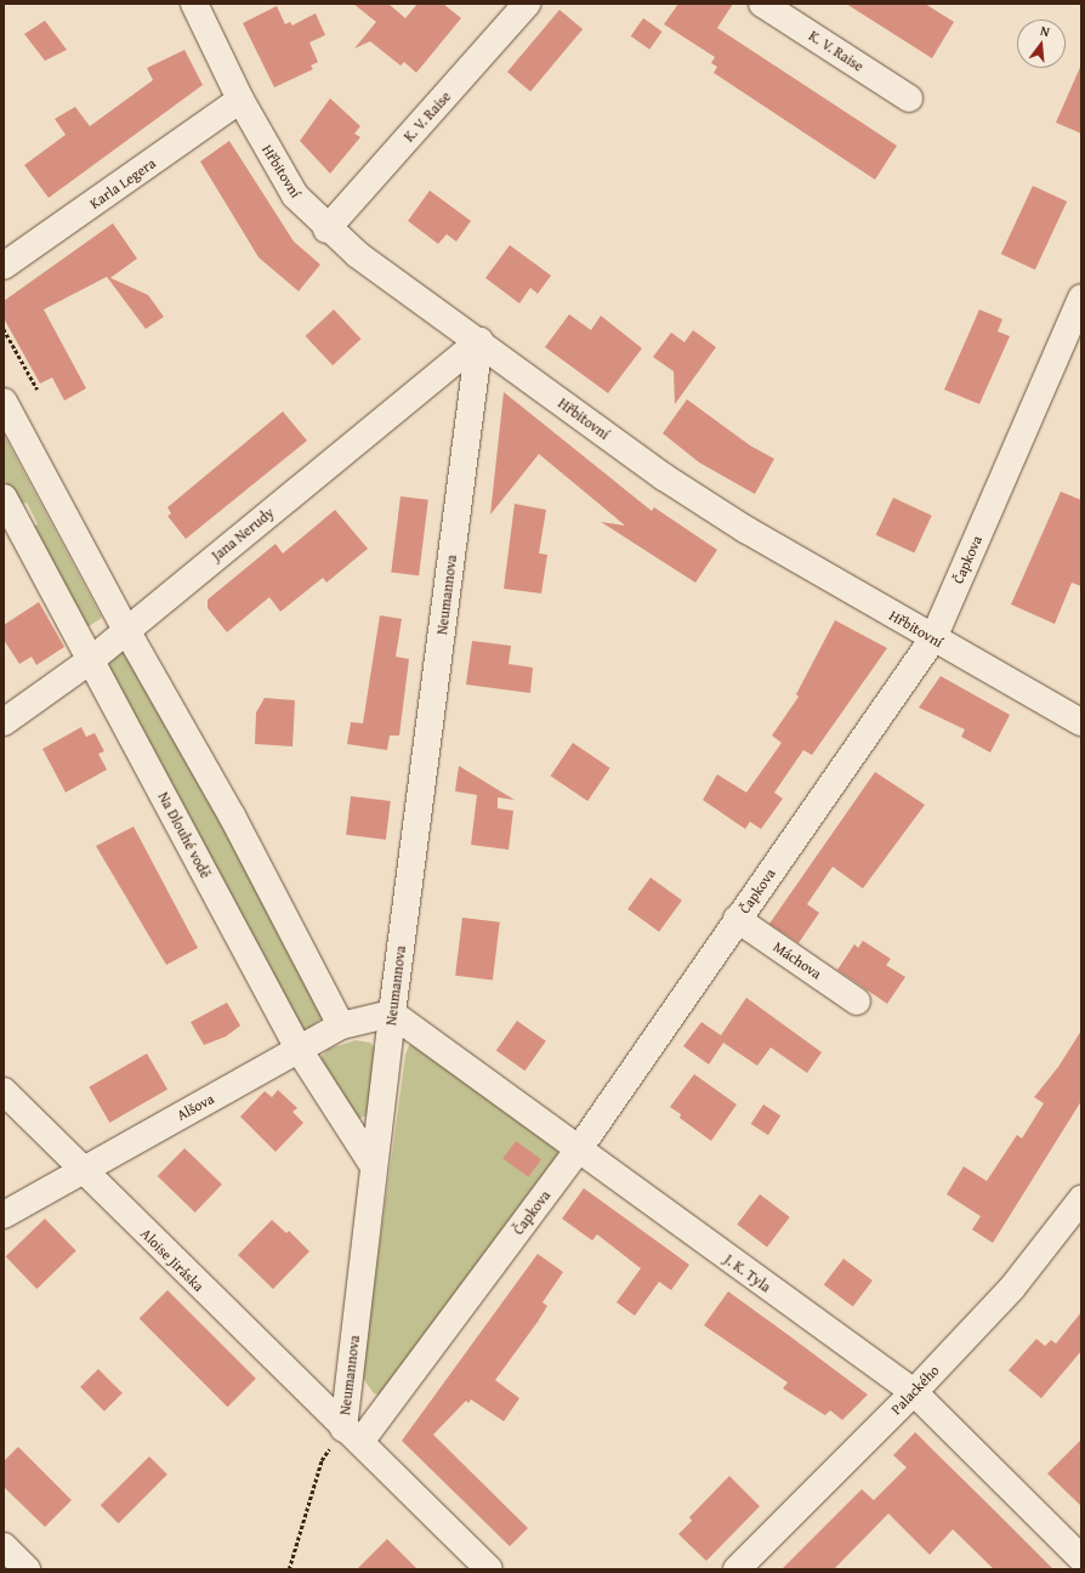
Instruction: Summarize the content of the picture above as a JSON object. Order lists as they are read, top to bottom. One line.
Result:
{"streets":{"street":["K. V. Raise","Hřbitovní","Karla Legera","Jana Nerudy","Čapkova","Neumannova","Na Dlouhé vodě","Máchova","Alšova","Aloise Jiráska","J. K. Tyla","Palackého"]},"crossings":[["K. V. Raise","Hřbitovní"],["Hřbitovní","Karla Legera"],["Hřbitovní","Jana Nerudy"],["Hřbitovní","Čapkova"],["Hřbitovní","Neumannova"],["Jana Nerudy","Neumannova"],["Jana Nerudy","Na Dlouhé vodě"],["Čapkova","Neumannova"],["Čapkova","Máchova"],["Čapkova","Aloise Jiráska"],["Čapkova","J. K. Tyla"],["Neumannova","Na Dlouhé vodě"],["Neumannova","Alšova"],["Neumannova","Aloise Jiráska"],["Neumannova","J. K. Tyla"],["Na Dlouhé vodě","Alšova"],["Alšova","Aloise Jiráska"],["Alšova","J. K. Tyla"],["J. K. Tyla","Palackého"]],"north":"top"}
